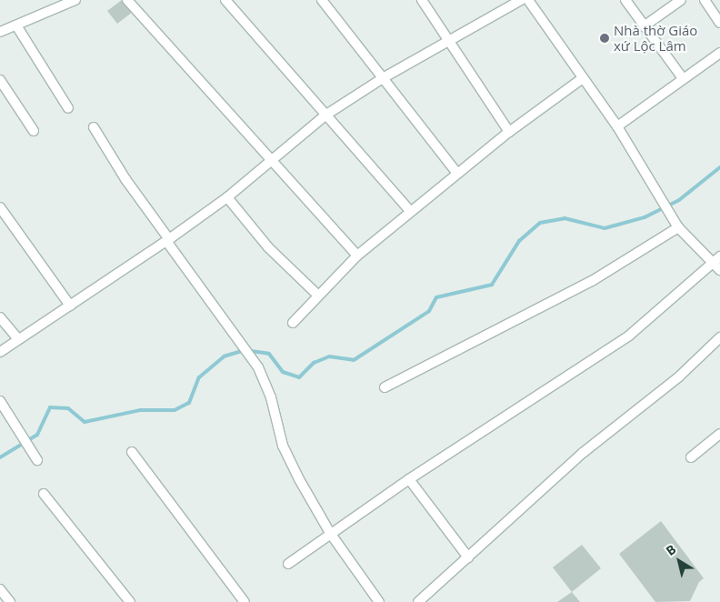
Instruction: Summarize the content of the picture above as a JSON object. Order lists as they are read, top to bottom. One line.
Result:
{"places":["Nhà thờ Giáo xứ Lộc Lâm"],"north":"top left"}
